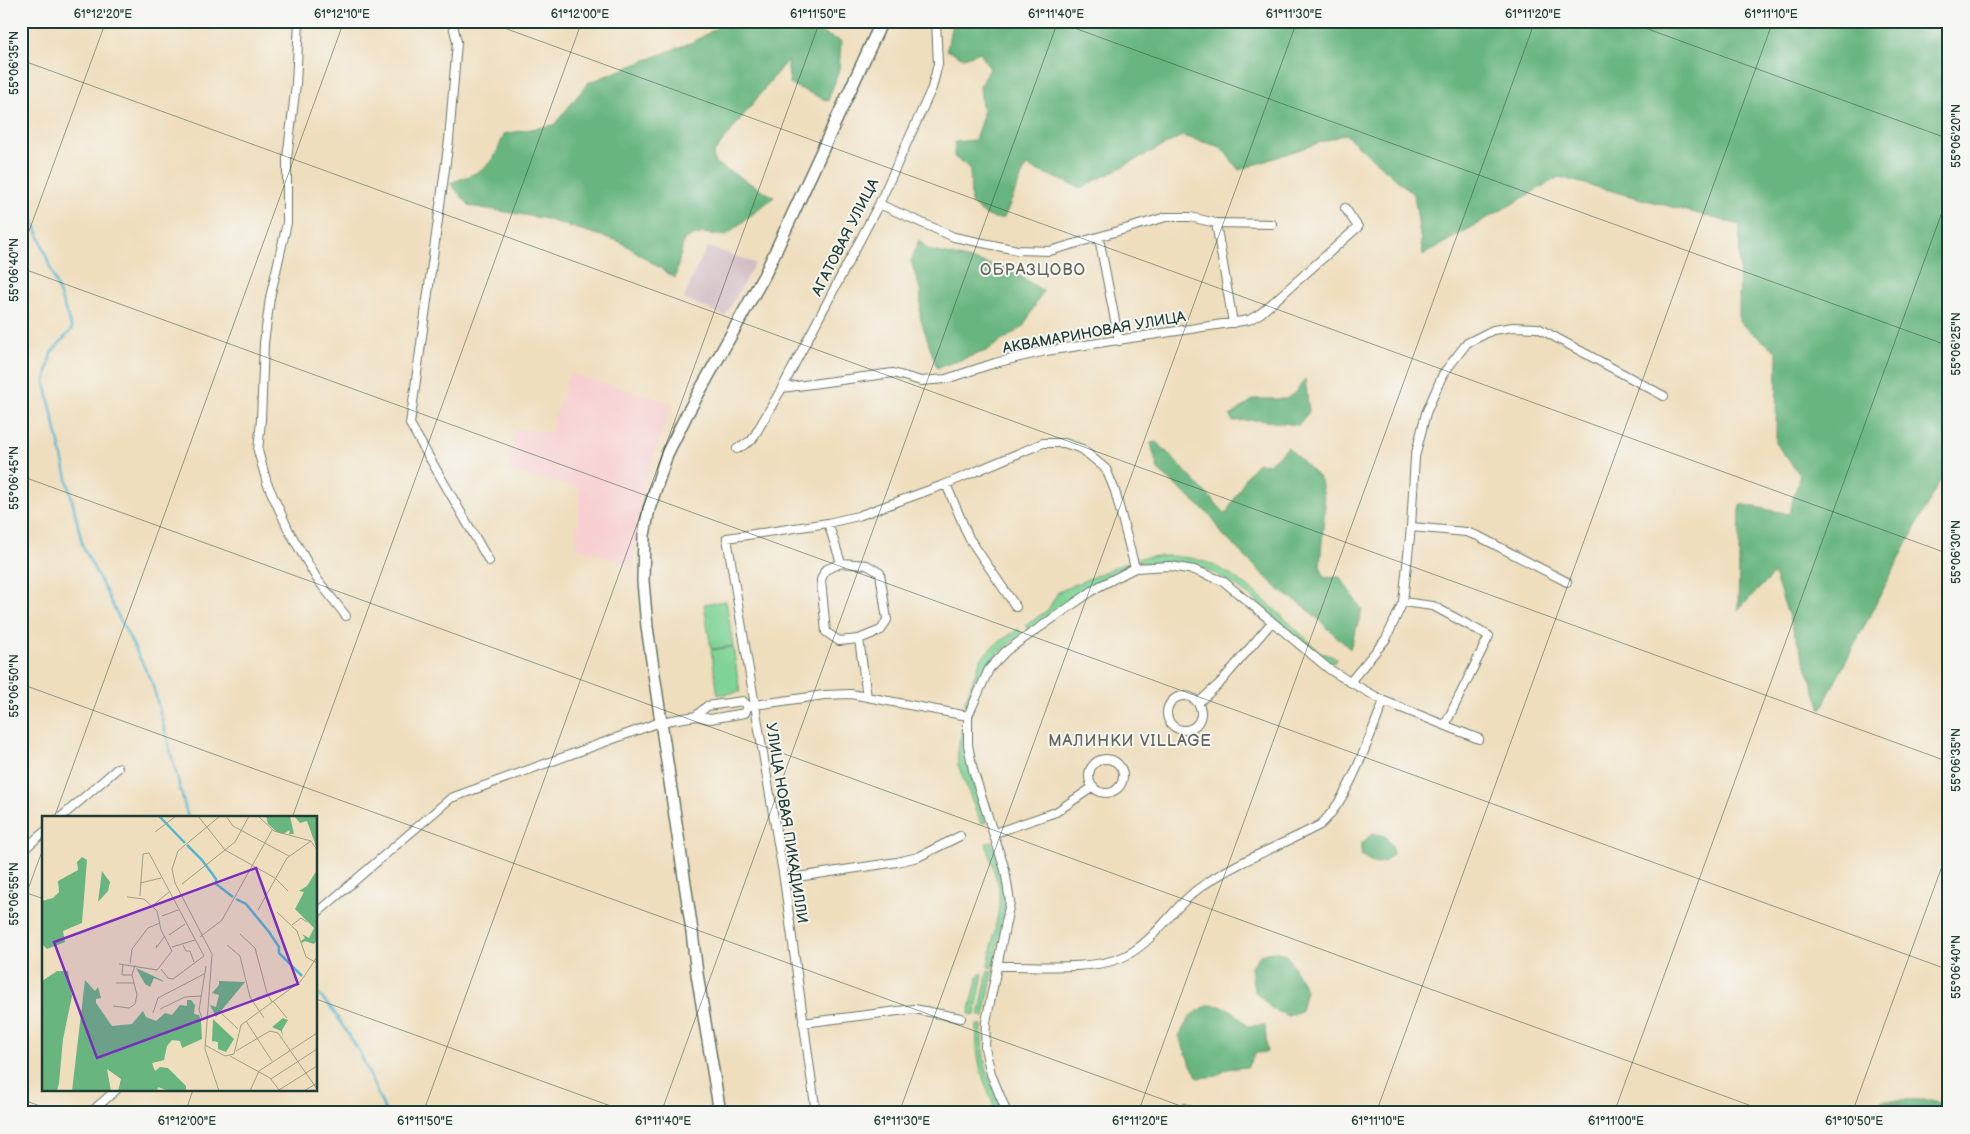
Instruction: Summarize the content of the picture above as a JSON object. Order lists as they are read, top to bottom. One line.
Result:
{"streets":{"street":["АГАТОВАЯ УЛИЦА","АКВАМАРИНОВАЯ УЛИЦА","УЛИЦА НОВАЯ ПИКАДИЛЛИ"]},"crossings":[["АГАТОВАЯ УЛИЦА","АКВАМАРИНОВАЯ УЛИЦА"]],"districts":["ОБРАЗЦОВО","МАЛИНКИ VILLAGE"],"coordinates":["61°12'20\"E","61°12'10\"E","61°12'00\"E","61°11'50\"E","61°11'40\"E","61°11'30\"E","61°11'20\"E","61°11'10\"E","55°06'35\"N","55°06'20\"N","55°06'40\"N","55°06'25\"N","55°06'45\"N","55°06'30\"N","55°06'50\"N","55°06'55\"N","61°11'00\"E","61°10'50\"E"]}
